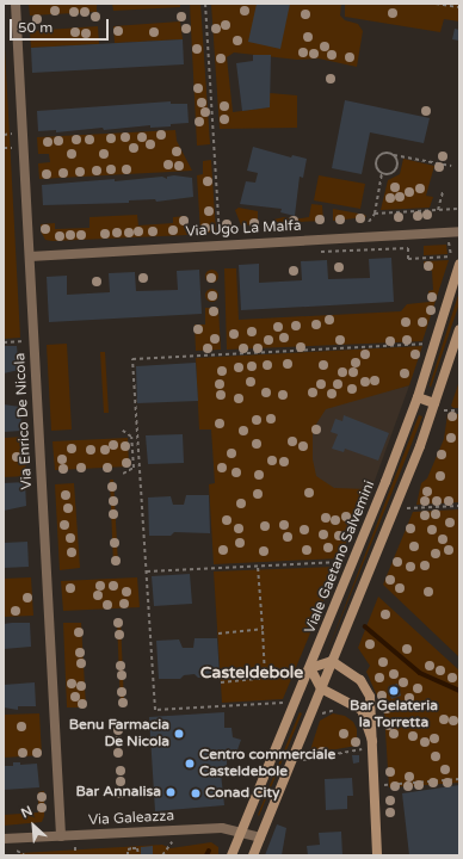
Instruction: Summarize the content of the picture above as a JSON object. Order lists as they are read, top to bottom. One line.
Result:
{"streets":{"main road":["Viale Gaetano Salvemini"],"street":["Via Ugo La Malfa","Via Enrico De Nicola","Via Galeazza"]},"crossings":[["Via Ugo La Malfa","Via Enrico De Nicola"],["Via Enrico De Nicola","Via Galeazza"],["Viale Gaetano Salvemini","Via Galeazza"]],"districts":["Casteldebole"],"places":["Bar Gelateria la Torretta","Benu Farmacia De Nicola","Centro commerciale Casteldebole","Bar Annalisa","Conad City"],"scale_bar":"50 m","north":"top left"}
